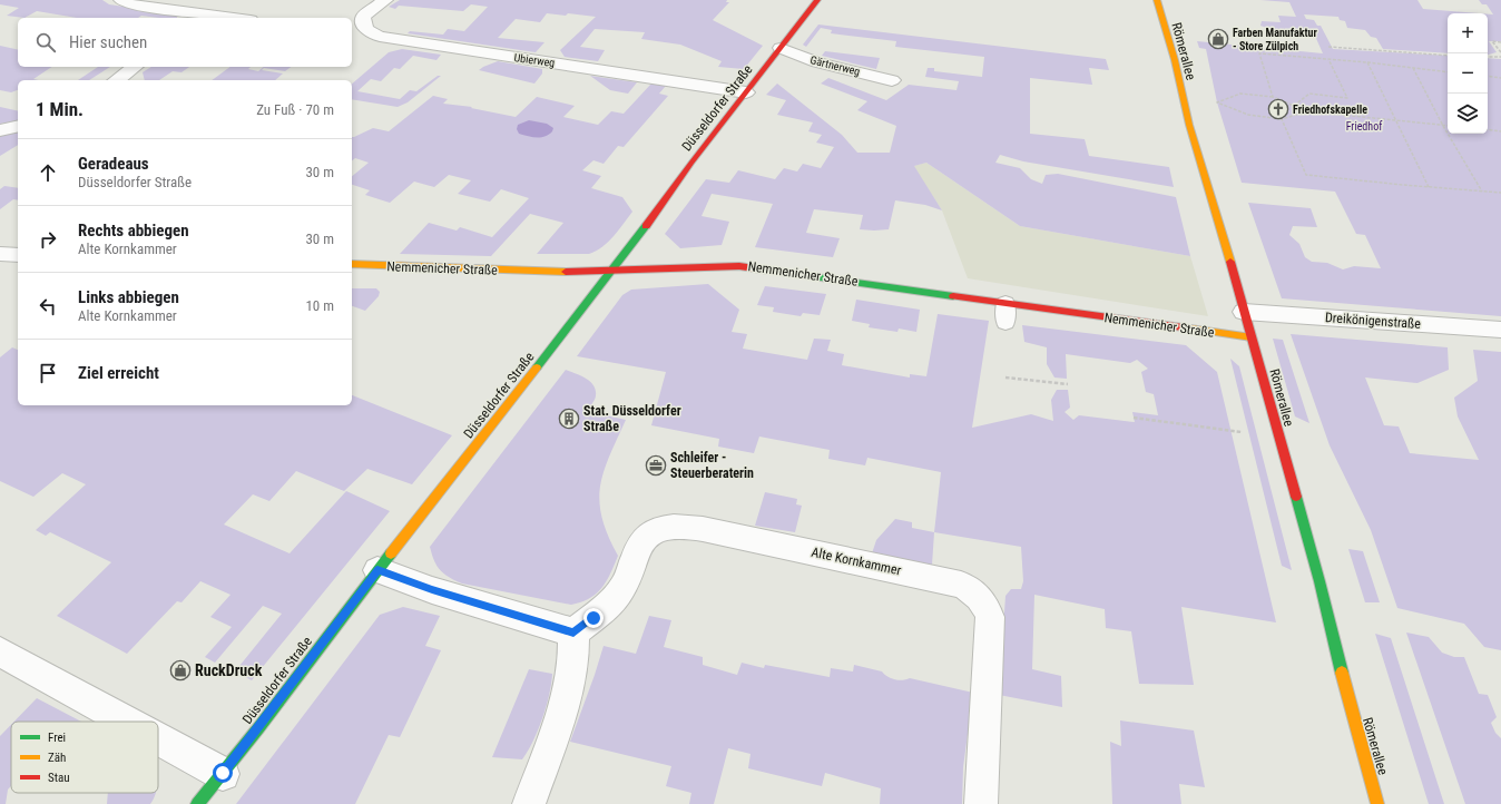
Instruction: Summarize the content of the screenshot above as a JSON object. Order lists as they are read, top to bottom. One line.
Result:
{"streets":{"street":["Römerallee","Ubierweg","Gärtnerweg","Düsseldorfer Straße","Nemmenicher Straße","Dreikönigenstraße","Alte Kornkammer"]},"crossings":[["Römerallee","Nemmenicher Straße"],["Römerallee","Dreikönigenstraße"],["Ubierweg","Düsseldorfer Straße"],["Gärtnerweg","Düsseldorfer Straße"],["Düsseldorfer Straße","Nemmenicher Straße"]],"parks":["Friedhof"],"places":{"shop":["Farben Manufaktur - Store Zülpich","RuckDruck"],"church":["Friedhofskapelle"],"building":["Stat. Düsseldorfer Straße"],"office":["Schleifer - Steuerberaterin"]},"legend":["Frei","Zäh","Stau"],"page":{"map_buttons":["+","−"],"search":"Hier suchen","heading":["1 Min.","Zu Fuß · 70 m"],"list":[["Geradeaus","Düsseldorfer Straße","30 m"],["Rechts abbiegen","Alte Kornkammer","30 m"],["Links abbiegen","Alte Kornkammer","10 m"],"Ziel erreicht"]}}
